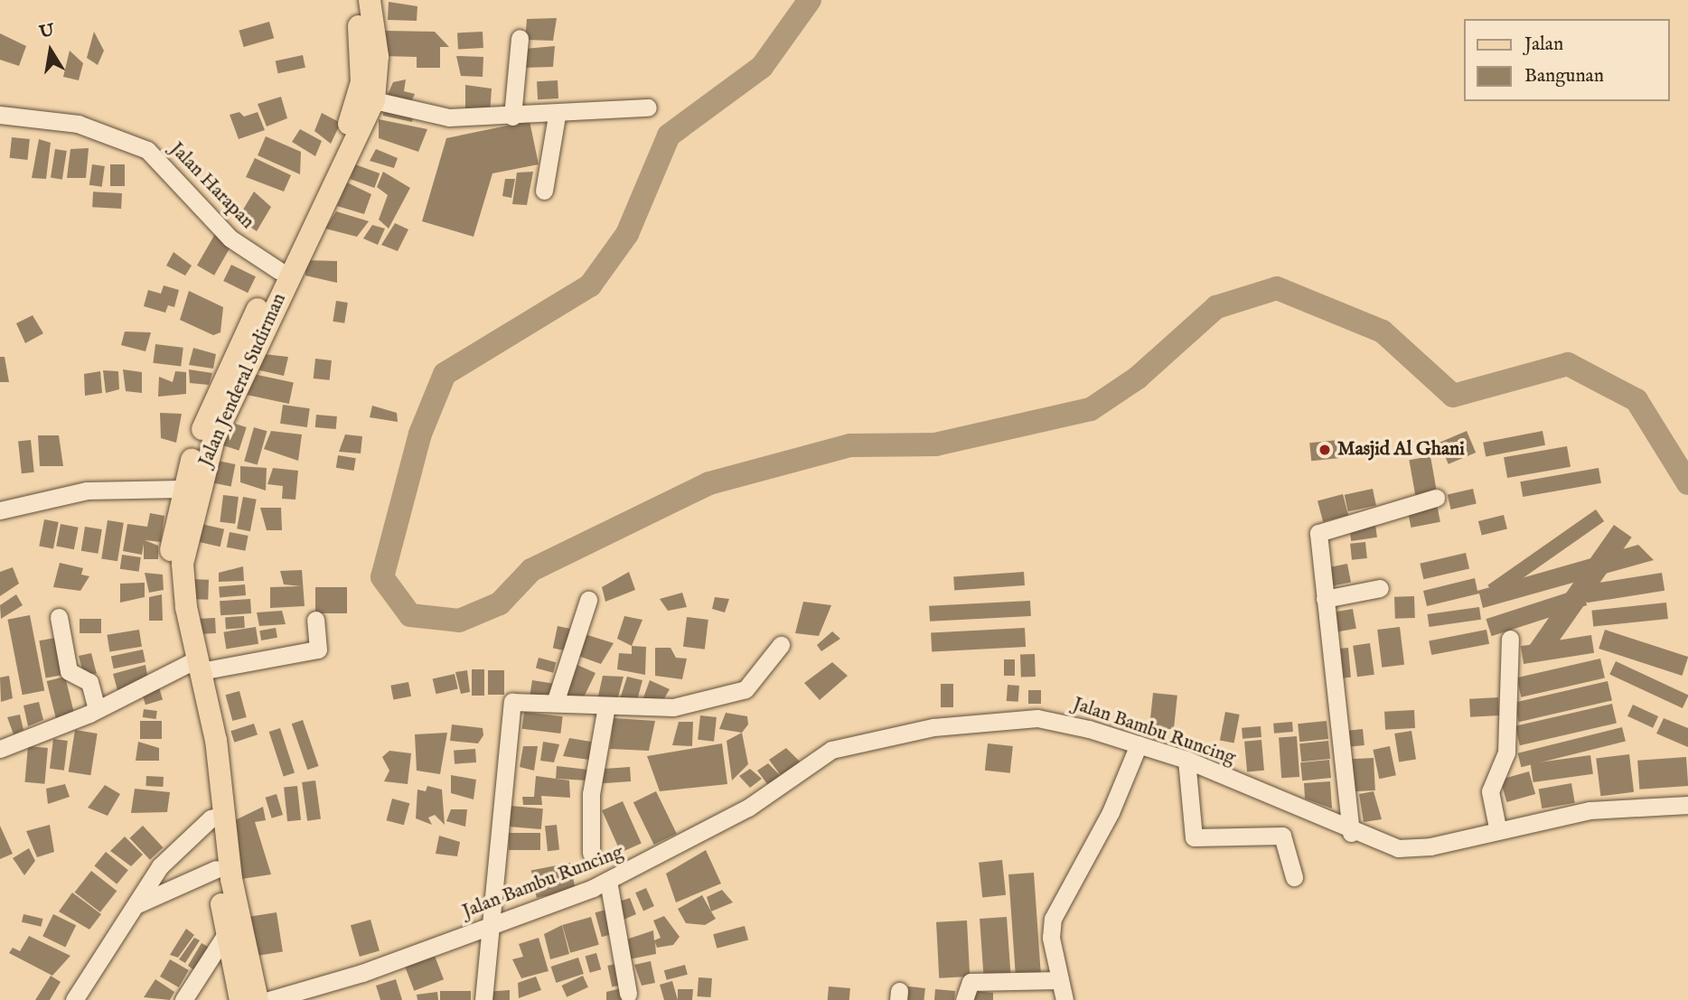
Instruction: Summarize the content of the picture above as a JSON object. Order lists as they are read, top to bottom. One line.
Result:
{"streets":{"main road":["Jalan Jenderal Sudirman"],"street":["Jalan Harapan","Jalan Bambu Runcing"]},"crossings":[["Jalan Harapan","Jalan Jenderal Sudirman"]],"places":["Masjid Al Ghani"],"legend":["Jalan","Bangunan"],"north":"top"}
